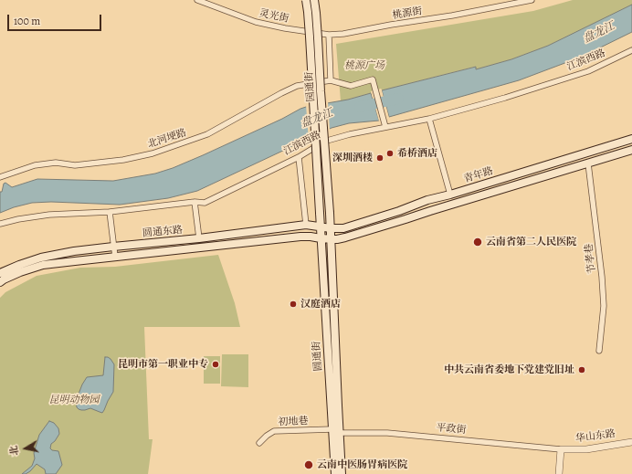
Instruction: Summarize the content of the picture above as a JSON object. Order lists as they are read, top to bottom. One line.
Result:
{"streets":{"main road":["园通街","青年路","圆通东路","圆通街"],"street":["桃源街","灵光街","江滨西路","北河埂路","节孝巷","初地巷","平政街","华山东路"]},"crossings":[["桃源街","灵光街"],["园通街","青年路"],["园通街","圆通东路"],["园通街","圆通街"],["青年路","圆通东路"],["青年路","节孝巷"],["青年路","圆通街"],["圆通东路","圆通街"],["圆通街","初地巷"],["圆通街","平政街"],["平政街","华山东路"]],"water":["盘龙江"],"parks":["桃源广场","昆明动物园"],"places":["希桥酒店","深圳酒楼","云南省第二人民医院","汉庭酒店","昆明市第一职业中专","中共云南省委地下党建党旧址","云南中医肠胃病医院"],"scale_bar":"100 m","north":"left"}
